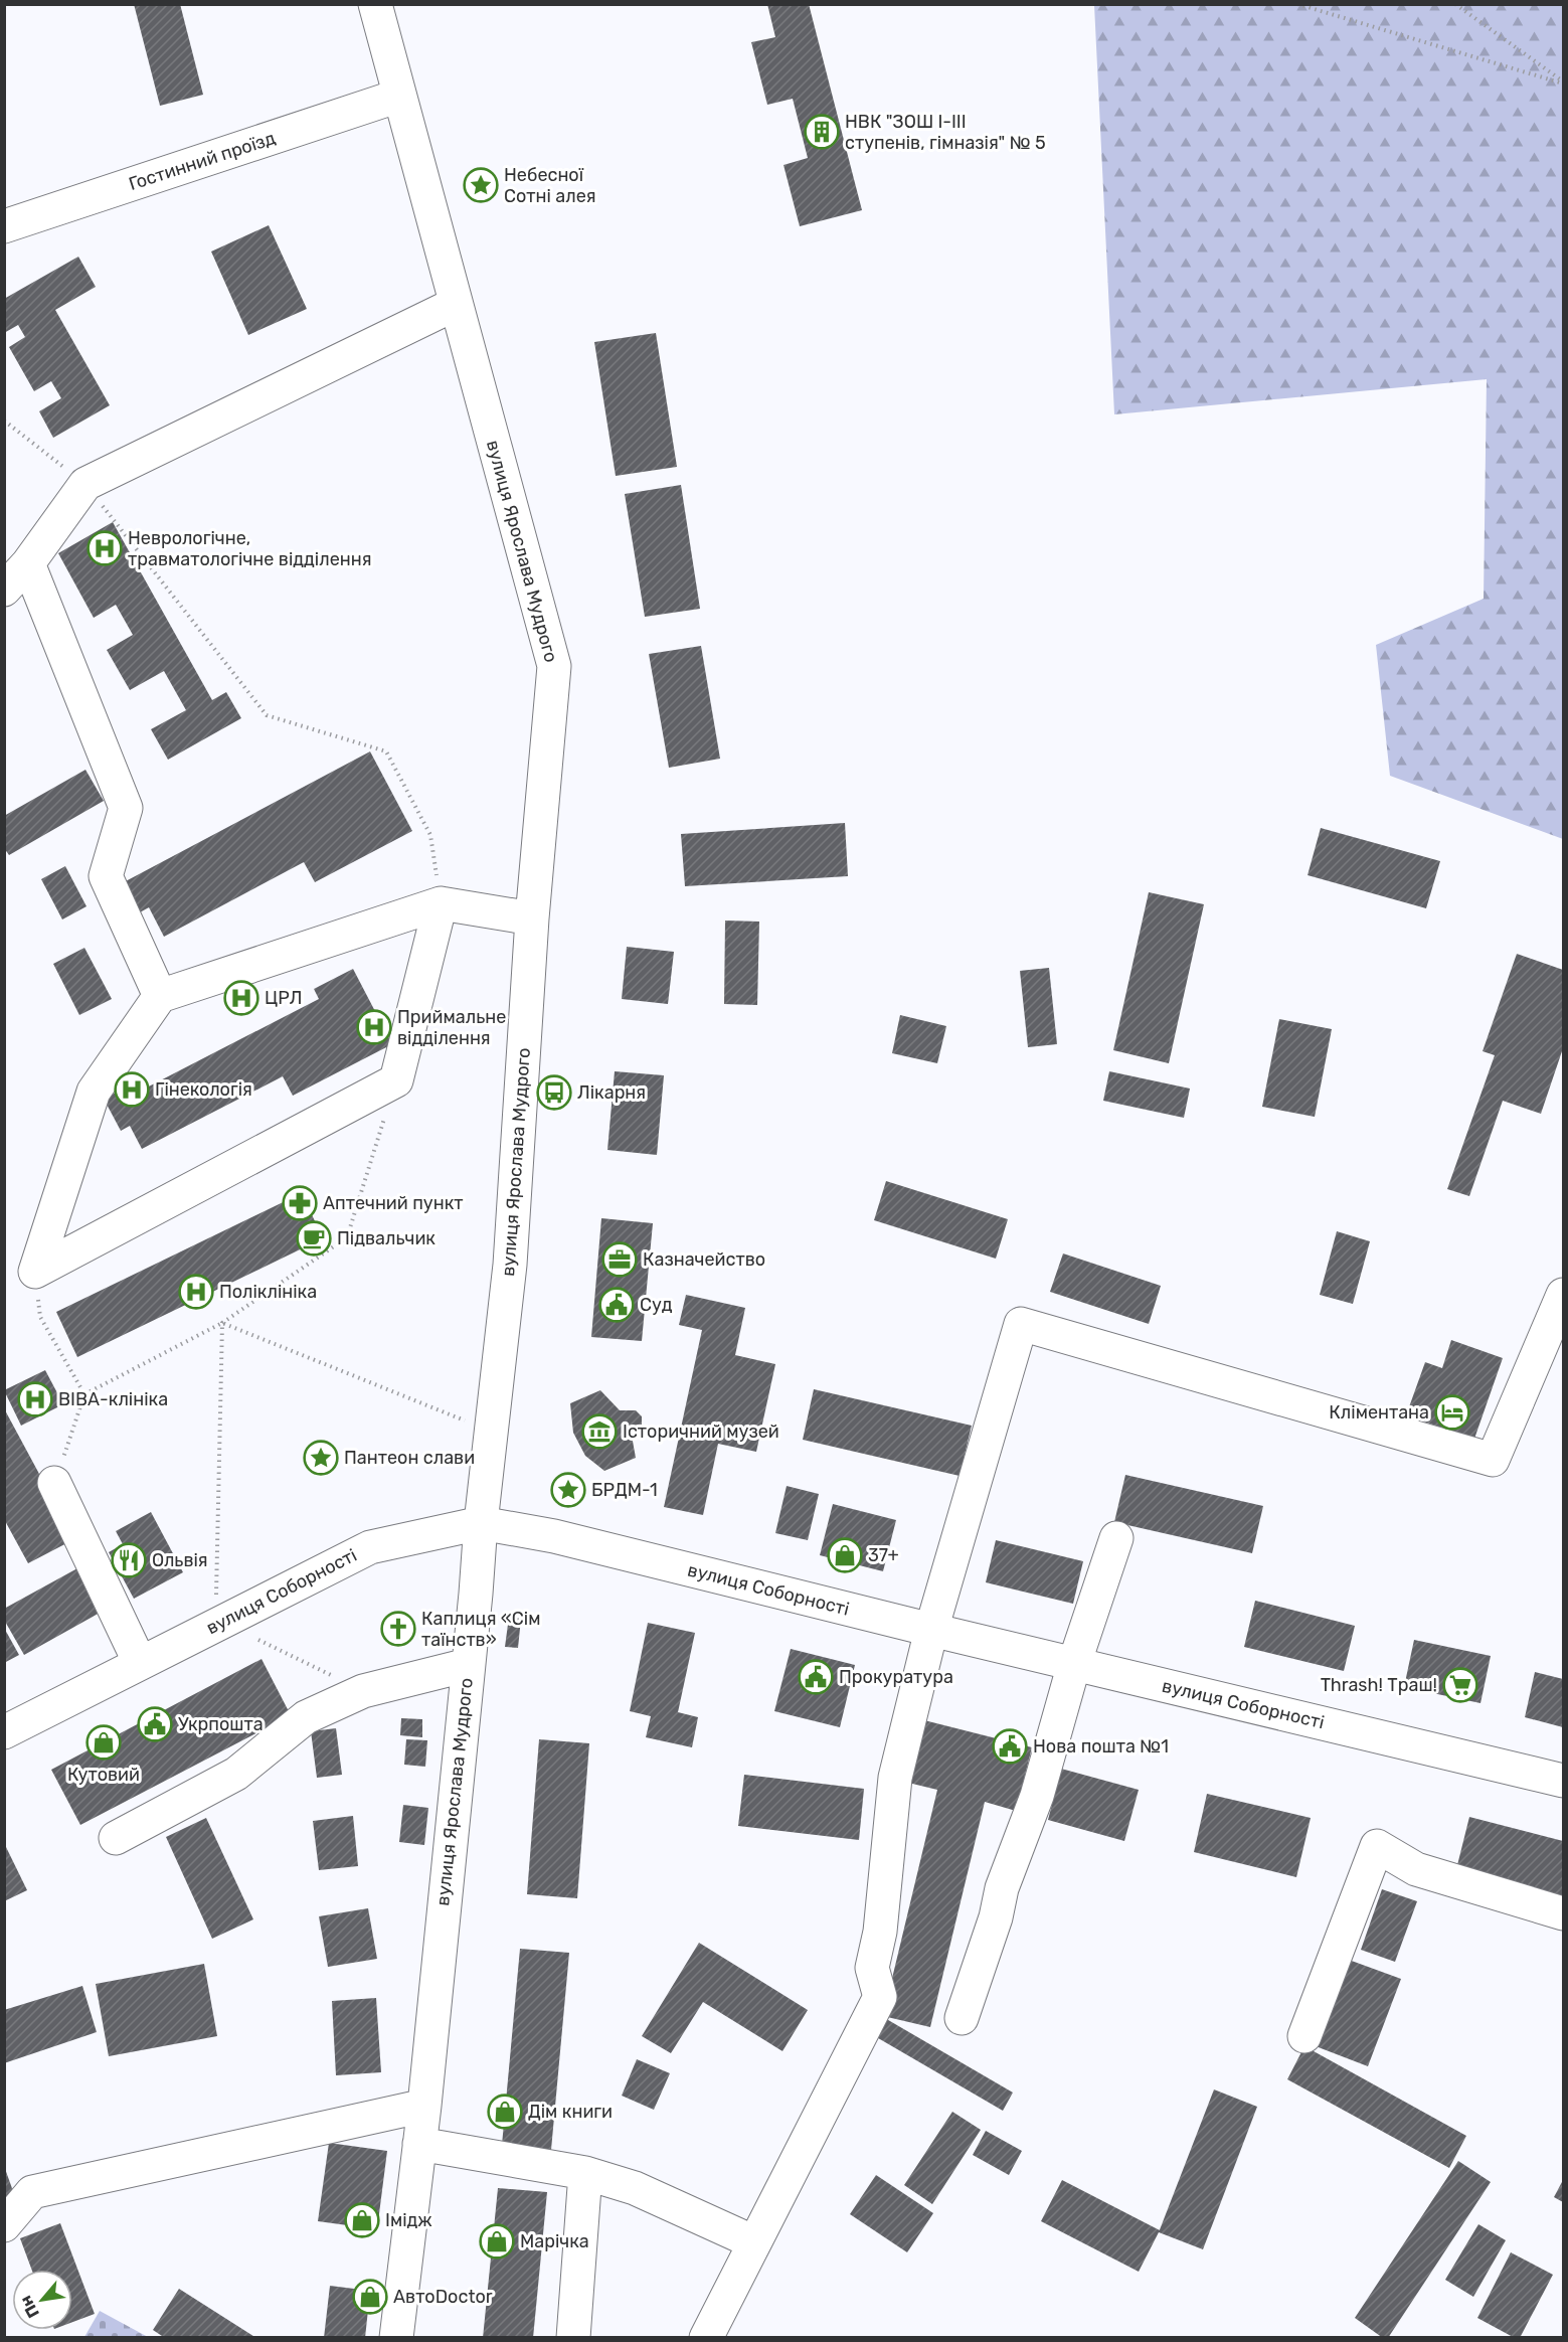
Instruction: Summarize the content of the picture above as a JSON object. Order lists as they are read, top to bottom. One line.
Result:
{"streets":{"street":["Гостинний проїзд","вулиця Ярослава Мудрого","вулиця Соборності"]},"crossings":[["Гостинний проїзд","вулиця Ярослава Мудрого"],["вулиця Ярослава Мудрого","вулиця Соборності"]],"places":{"building":["НВК \"ЗОШ І-ІІІ ступенів, гімназія\" № 5"],"place":["Небесної Сотні алея","Пантеон слави","БРДМ-1"],"hospital":["Неврологічне, травматологічне відділення","ЦРЛ","Приймальне відділення","Гінекологія","Поліклініка","ВІВА-клініка"],"bus stop":["Лікарня"],"pharmacy":["Аптечний пункт"],"cafe":["Підвальчик"],"office":["Казначейство"],"public building":["Суд","Прокуратура","Укрпошта","Нова пошта №1"],"hotel":["Кліментана"],"museum":["Історичний музей"],"shop":["37+","Кутовий","Дім книги","Імідж","Марічка","АвтоDoctor"],"restaurant":["Ольвія"],"church":["Каплиця «Сім таїнств»"],"supermarket":["Thrash! Траш!"]},"north":"bottom left"}
